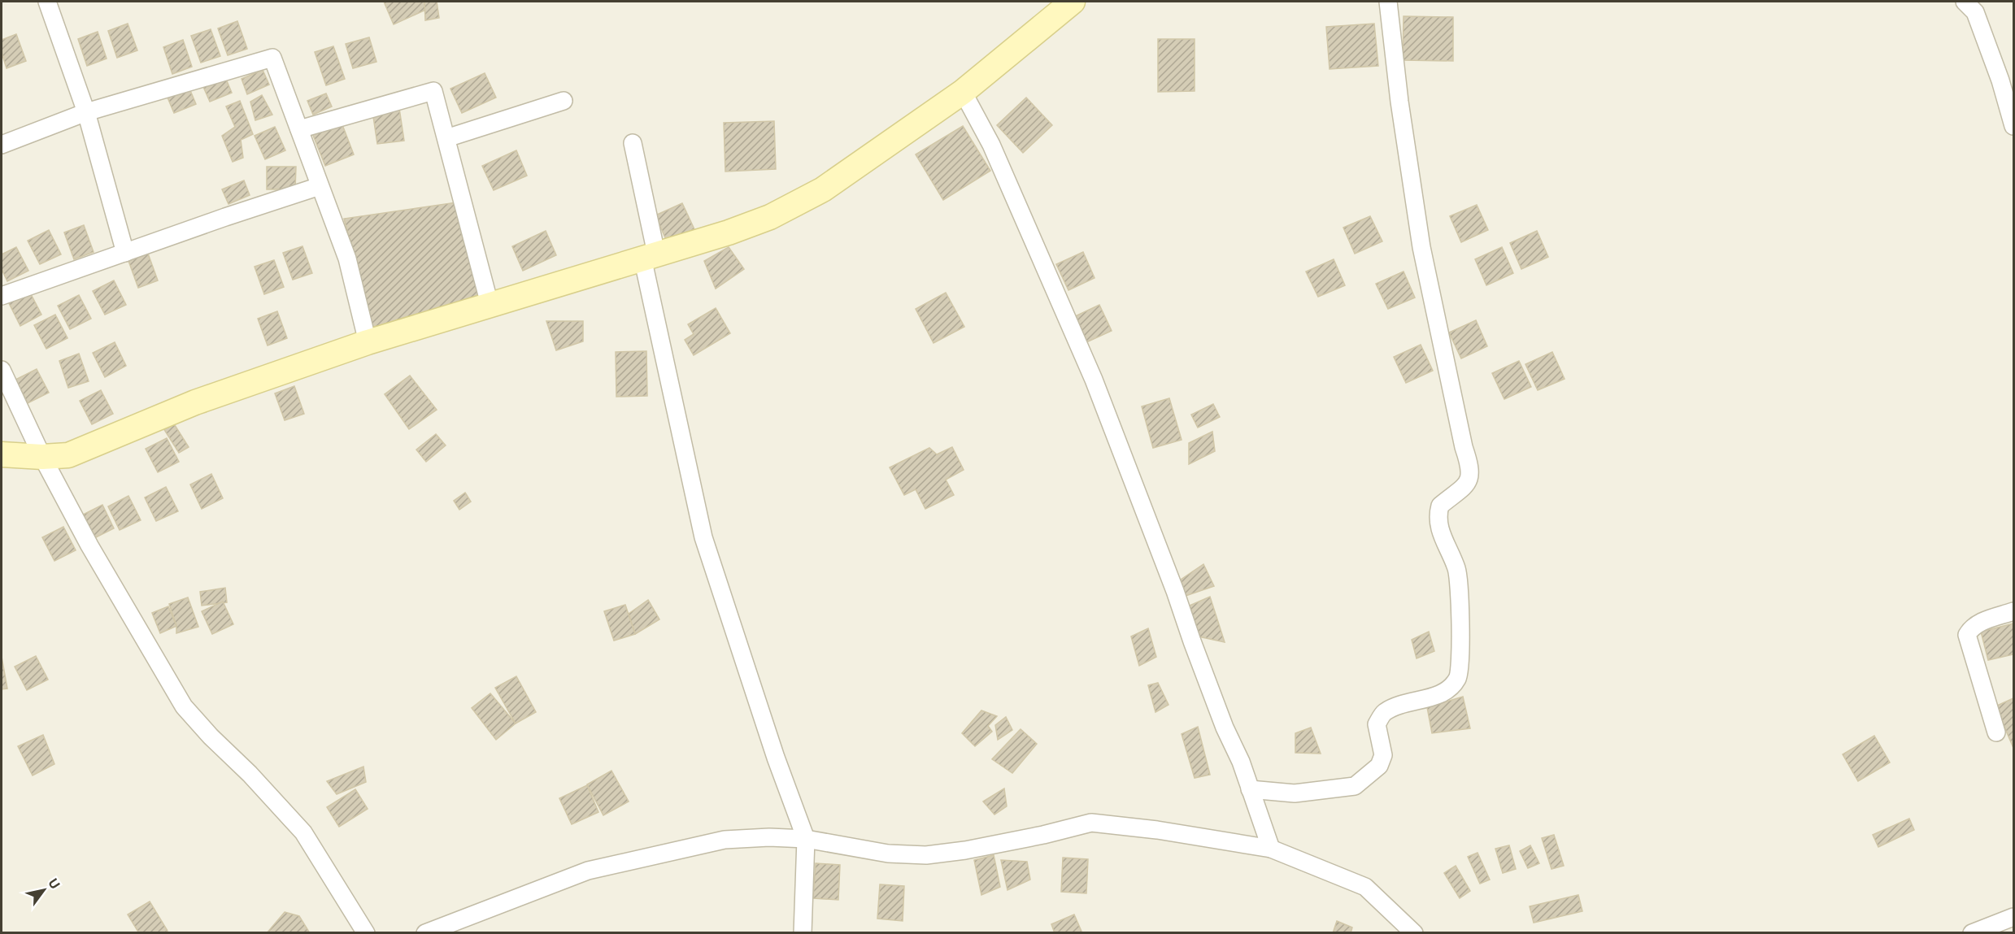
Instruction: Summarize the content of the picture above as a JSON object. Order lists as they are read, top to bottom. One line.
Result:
{"north":"top right"}
